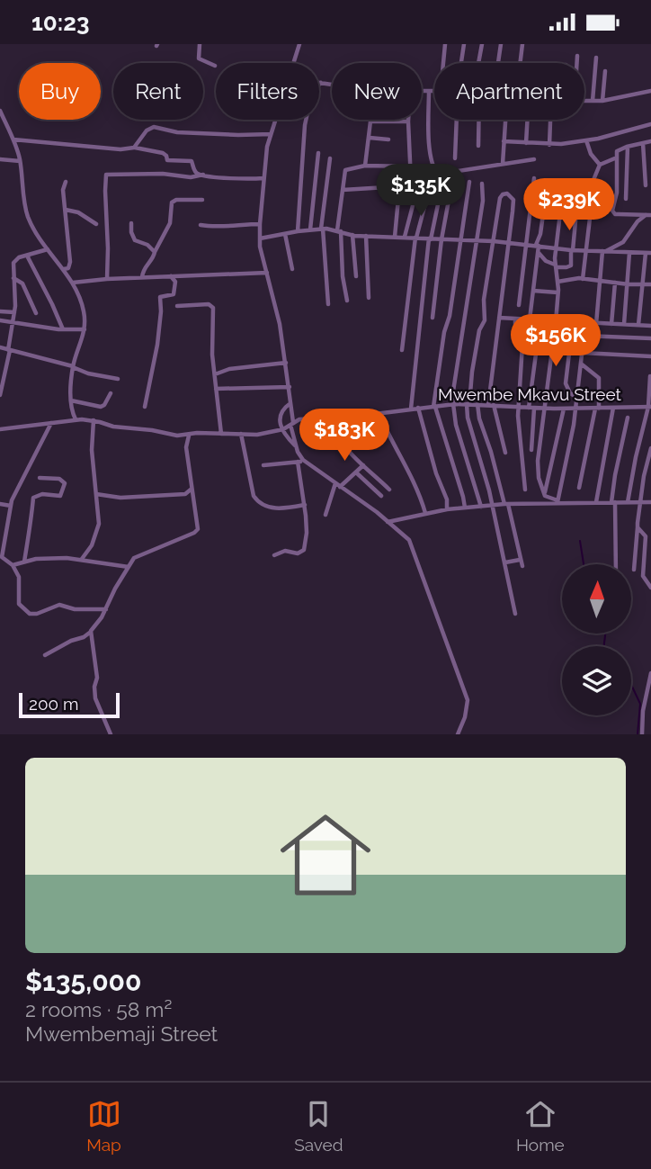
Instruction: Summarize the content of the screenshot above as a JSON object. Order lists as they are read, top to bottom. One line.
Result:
{"streets":{"street":["Mwembe Mkavu Street"]},"scale_bar":"200 m","north":"top","page":{"status":"10:23","chip":["Buy","Rent","Filters","New","Apartment"],"price":["$135K","$239K","$156K","$183K"],"scale":"200 m","list":[{"name":"$135,000","note":"2 rooms · 58 m² · Mwembemaji Street"}],"tabs":["Map","Saved","Home"]}}
